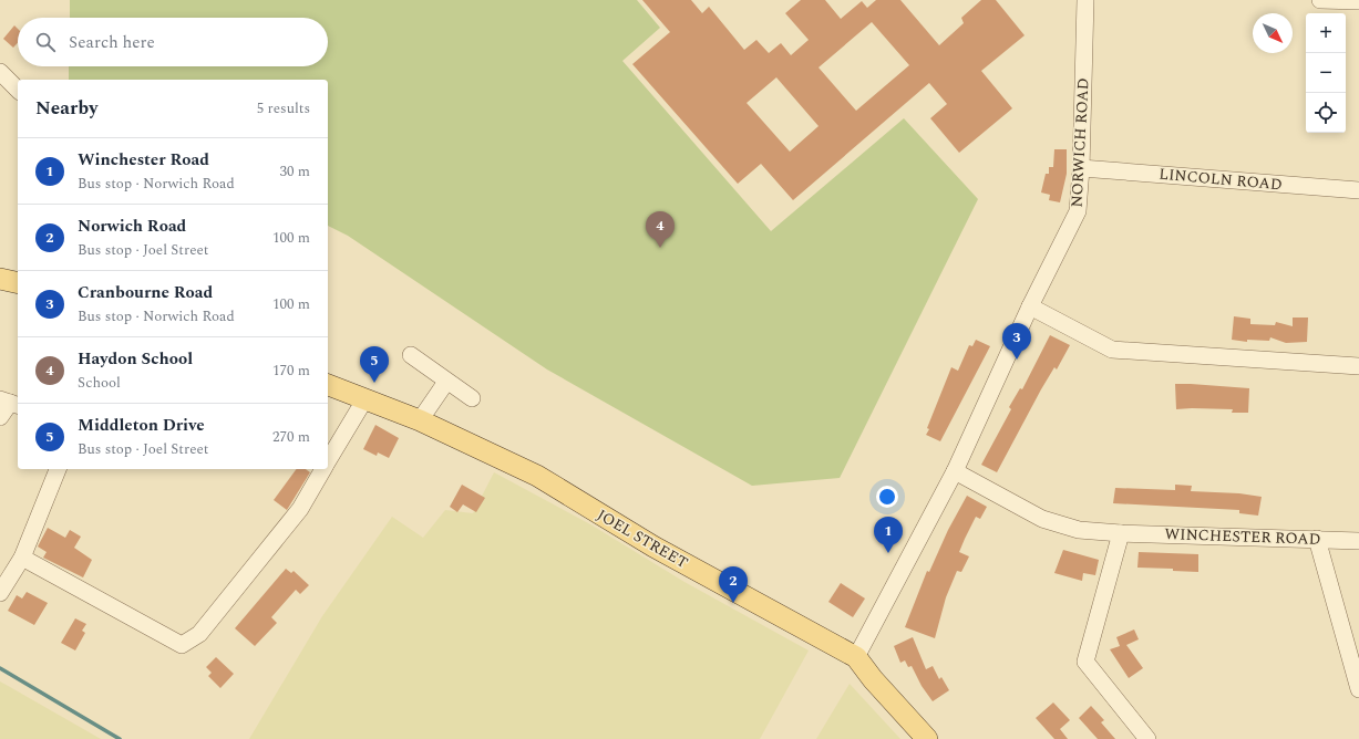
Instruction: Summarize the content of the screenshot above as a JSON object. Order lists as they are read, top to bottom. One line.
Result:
{"streets":{"main road":["JOEL STREET"],"street":["NORWICH ROAD","LINCOLN ROAD","WINCHESTER ROAD"]},"crossings":[["NORWICH ROAD","LINCOLN ROAD"],["NORWICH ROAD","WINCHESTER ROAD"],["NORWICH ROAD","JOEL STREET"]],"north":"bottom right","page":{"map_buttons":["+","−"],"search":"Search here","heading":["Nearby","5 results"],"list":[{"mark":"1","name":"Winchester Road","note":"Bus stop · Norwich Road","value":"30 m"},{"mark":"2","name":"Norwich Road","note":"Bus stop · Joel Street","value":"100 m"},{"mark":"3","name":"Cranbourne Road","note":"Bus stop · Norwich Road","value":"100 m"},{"mark":"4","name":"Haydon School","note":"School","value":"170 m"},{"mark":"5","name":"Middleton Drive","note":"Bus stop · Joel Street","value":"270 m"}],"pins":["4","3","5","1","2"]}}
